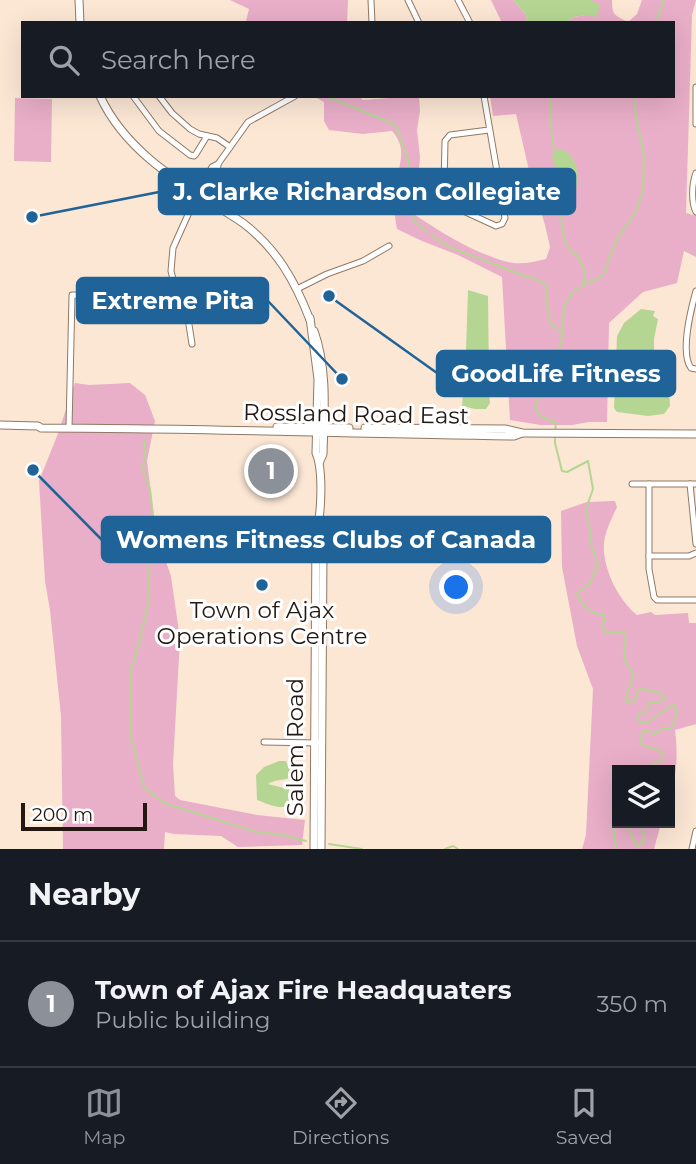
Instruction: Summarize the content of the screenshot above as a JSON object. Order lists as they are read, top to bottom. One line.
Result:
{"streets":{"main road":["Rossland Road East","Salem Road"]},"crossings":[["Rossland Road East","Salem Road"]],"places":["J. Clarke Richardson Collegiate","GoodLife Fitness","Extreme Pita","Womens Fitness Clubs of Canada","Town of Ajax Operations Centre"],"scale_bar":"200 m","page":{"search":"Search here","pins":"1","scale":"200 m","heading":"Nearby","list":[{"mark":"1","name":"Town of Ajax Fire Headquaters","note":"Public building","value":"350 m"}],"nav":["Map","Directions","Saved"]}}
